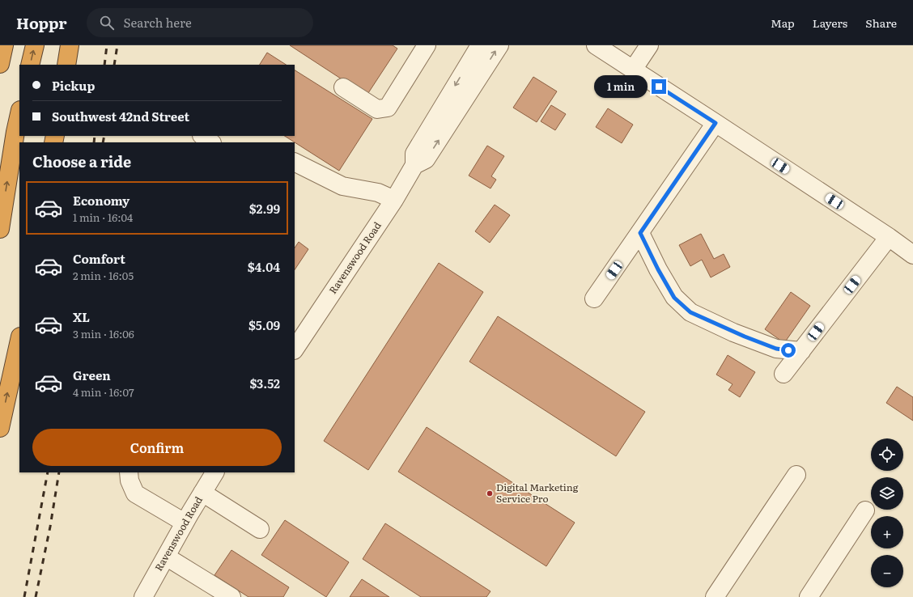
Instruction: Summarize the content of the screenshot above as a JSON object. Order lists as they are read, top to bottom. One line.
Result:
{"streets":{"street":["Ravenswood Road"]},"places":["Digital Marketing Service Pro"],"page":{"header":"Hoppr","search":"Search here","nav":["Map","Layers","Share"],"banner":["Pickup","Southwest 42nd Street"],"bubble":"1 min","heading":"Choose a ride","list":[{"name":"Economy","note":"1 min · 16:04","value":"$2.99"},{"name":"Comfort","note":"2 min · 16:05","value":"$4.04"},{"name":"XL","note":"3 min · 16:06","value":"$5.09"},{"name":"Green","note":"4 min · 16:07","value":"$3.52"}],"buttons":"Confirm","map_buttons":["+","−"]}}
